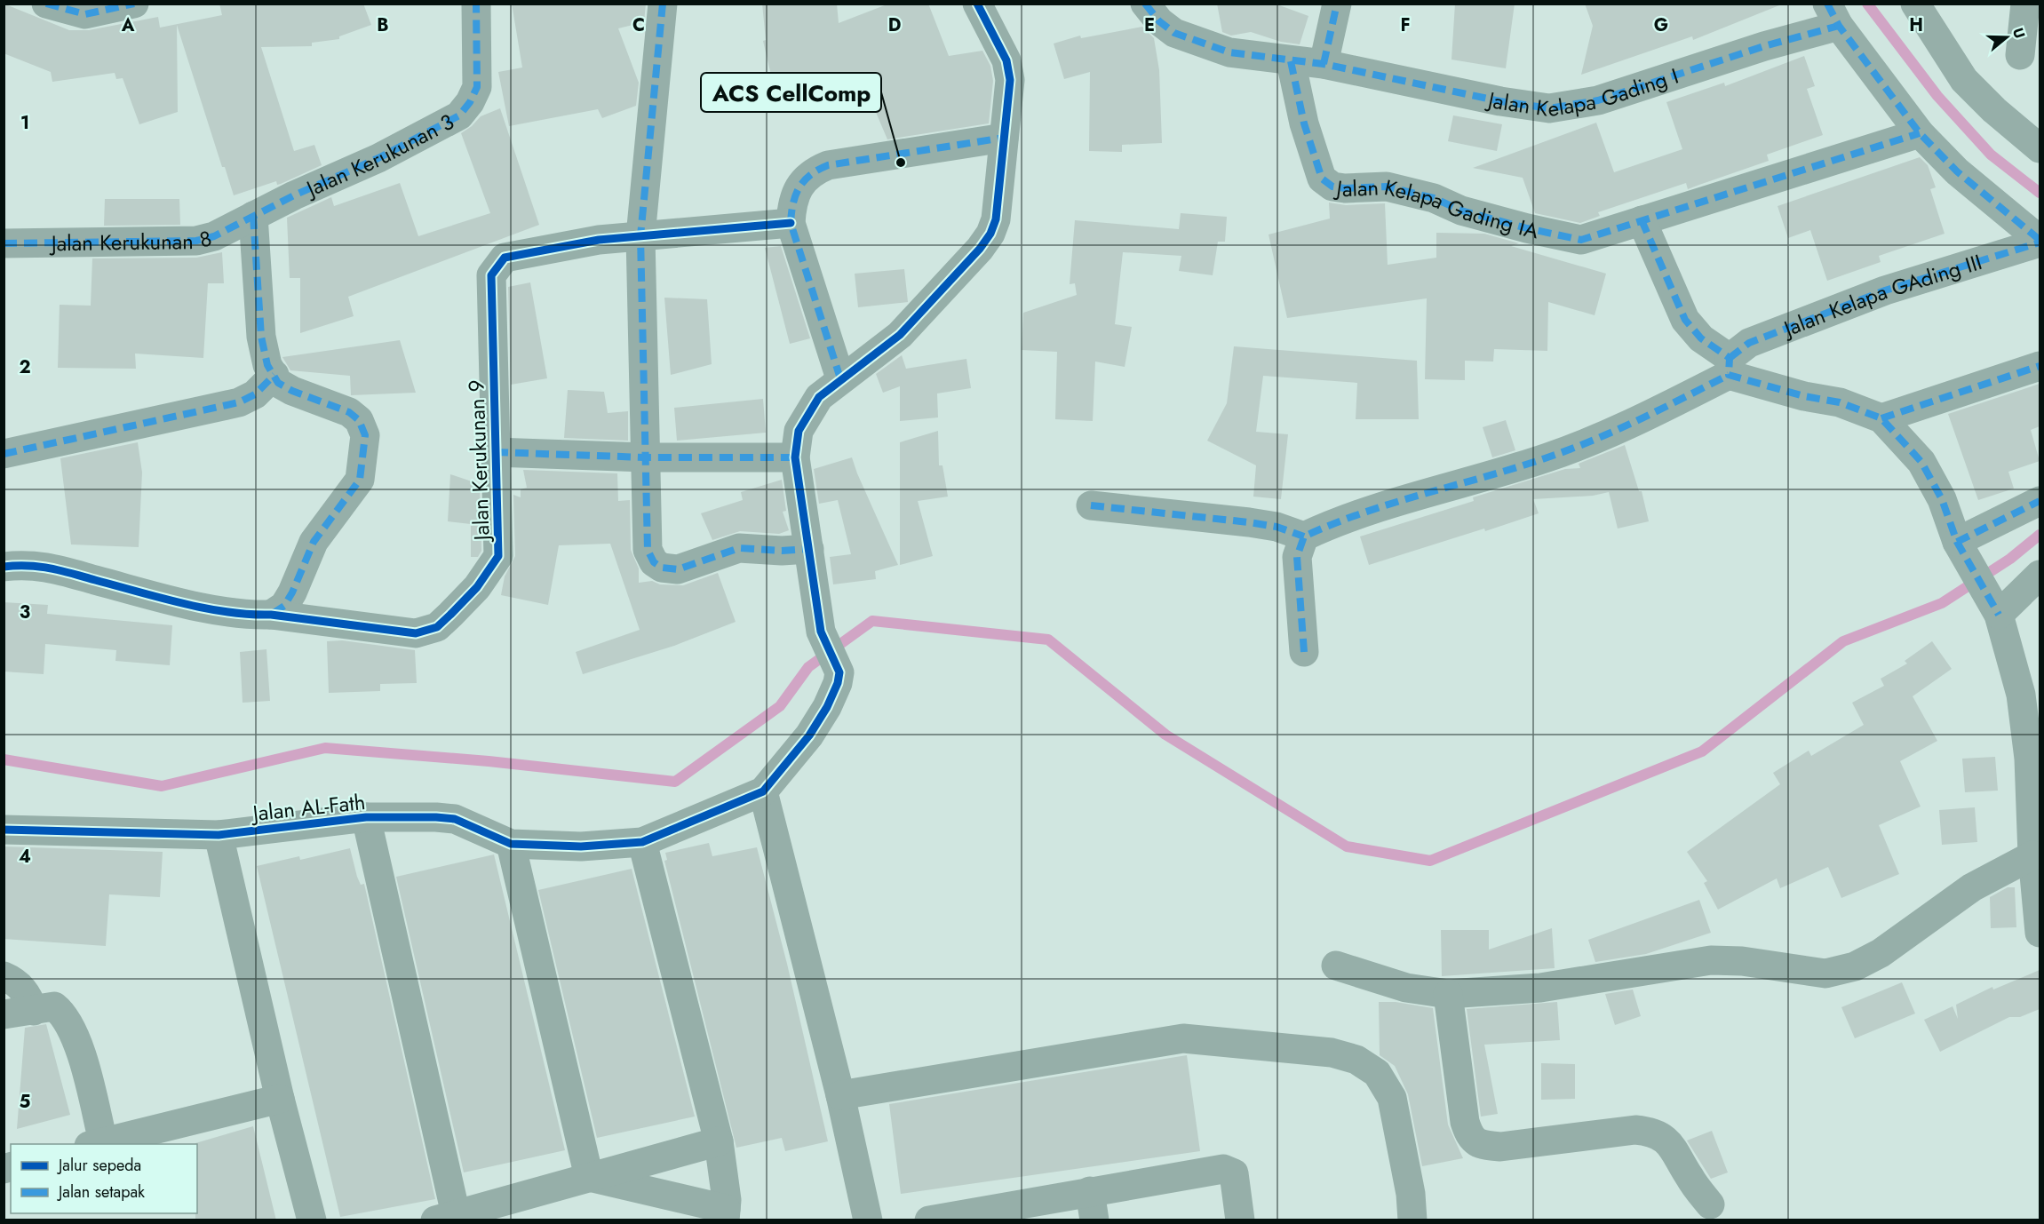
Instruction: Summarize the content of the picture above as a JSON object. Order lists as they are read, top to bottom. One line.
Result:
{"streets":{"street":["Jalan Kelapa Gading I","Jalan Kerukunan 3","Jalan Kelapa Gading IA","Jalan Kerukunan 8","Jalan Kelapa GAding III","Jalan Kerukunan 9","Jalan AL-Fath"]},"crossings":[["Jalan Kelapa Gading I","Jalan Kelapa Gading IA"],["Jalan Kerukunan 3","Jalan Kerukunan 8"]],"places":["ACS CellComp"],"legend":["Jalur sepeda","Jalan setapak"],"north":"right","grid":{"columns":["A","B","C","D","E","F","G","H"],"rows":["1","2","3","4","5"]}}
